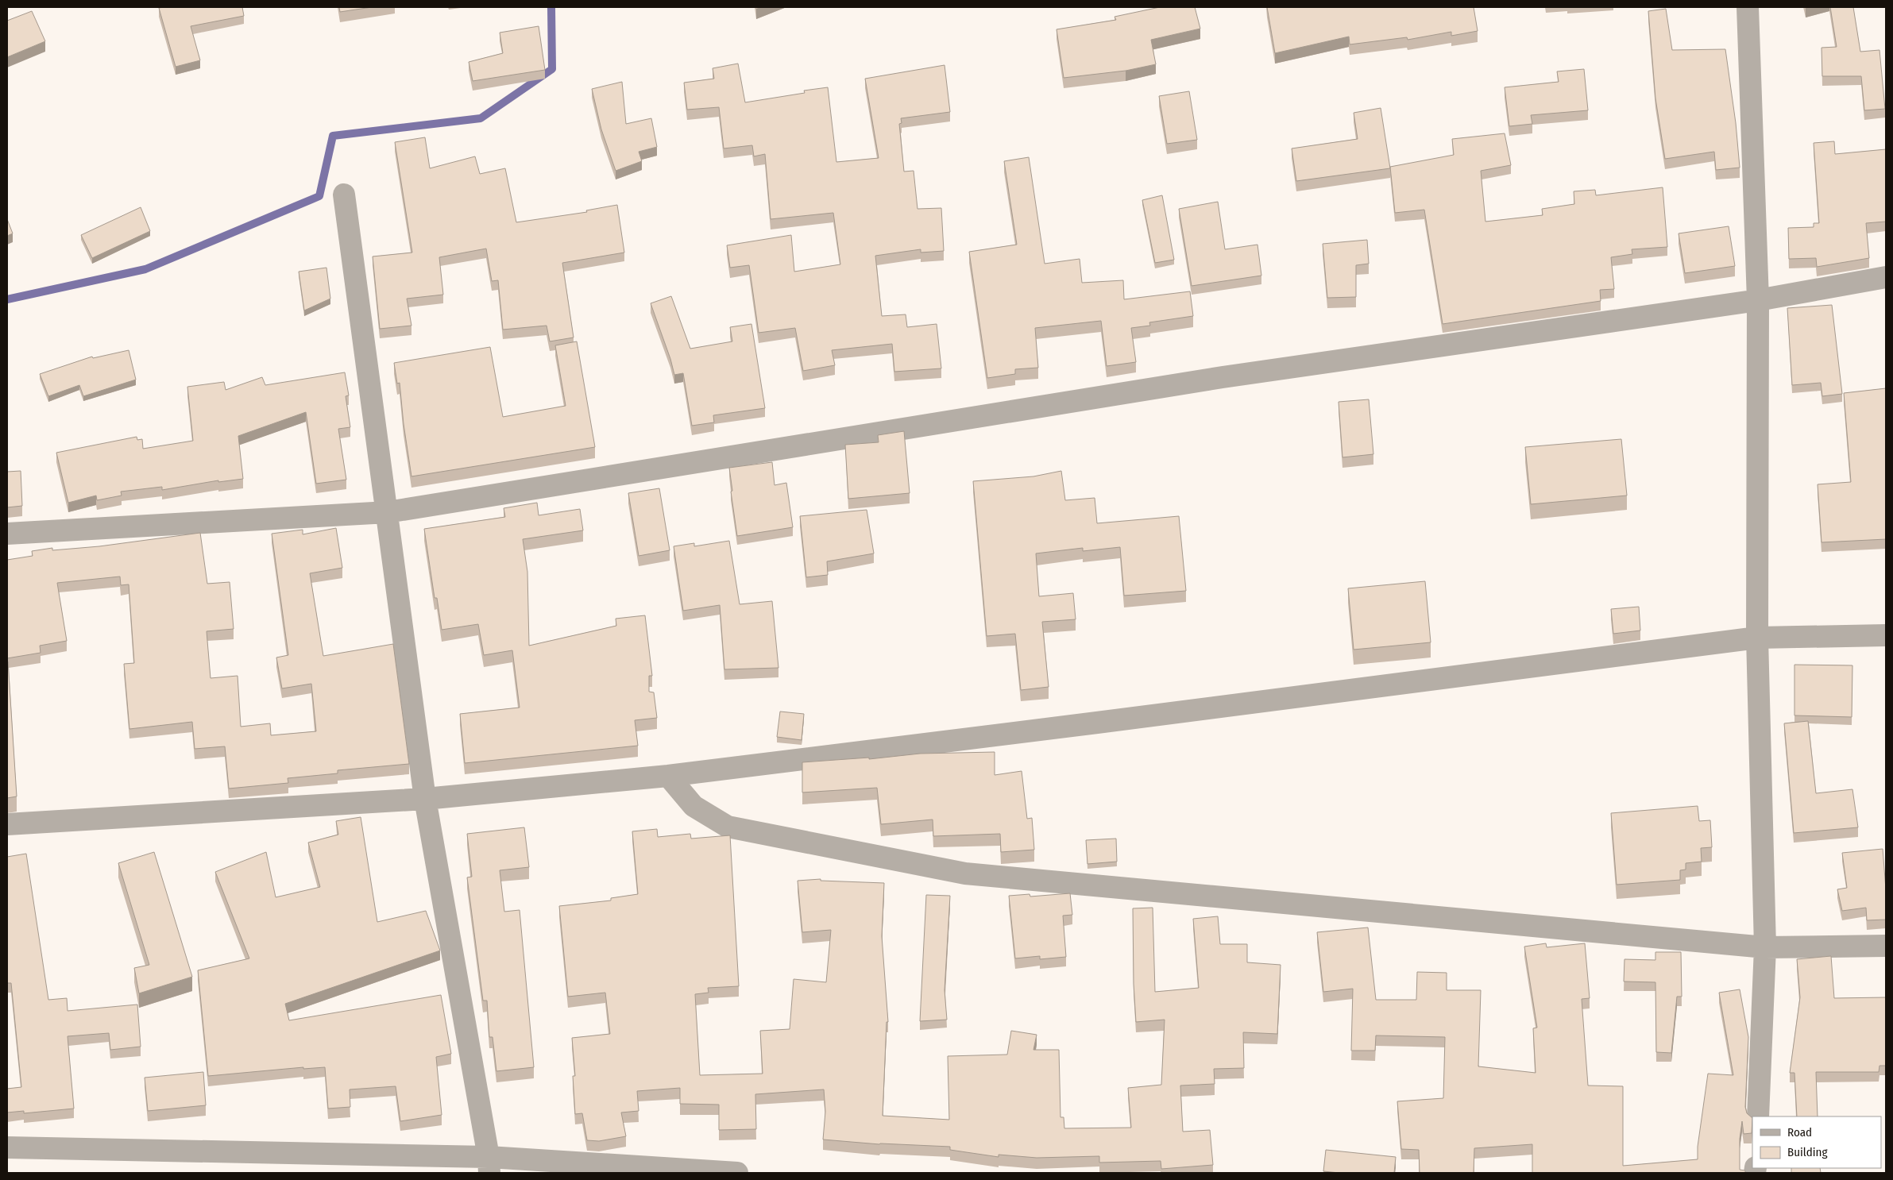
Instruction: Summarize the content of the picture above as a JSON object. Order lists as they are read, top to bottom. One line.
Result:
{"legend":["Road","Building"]}
